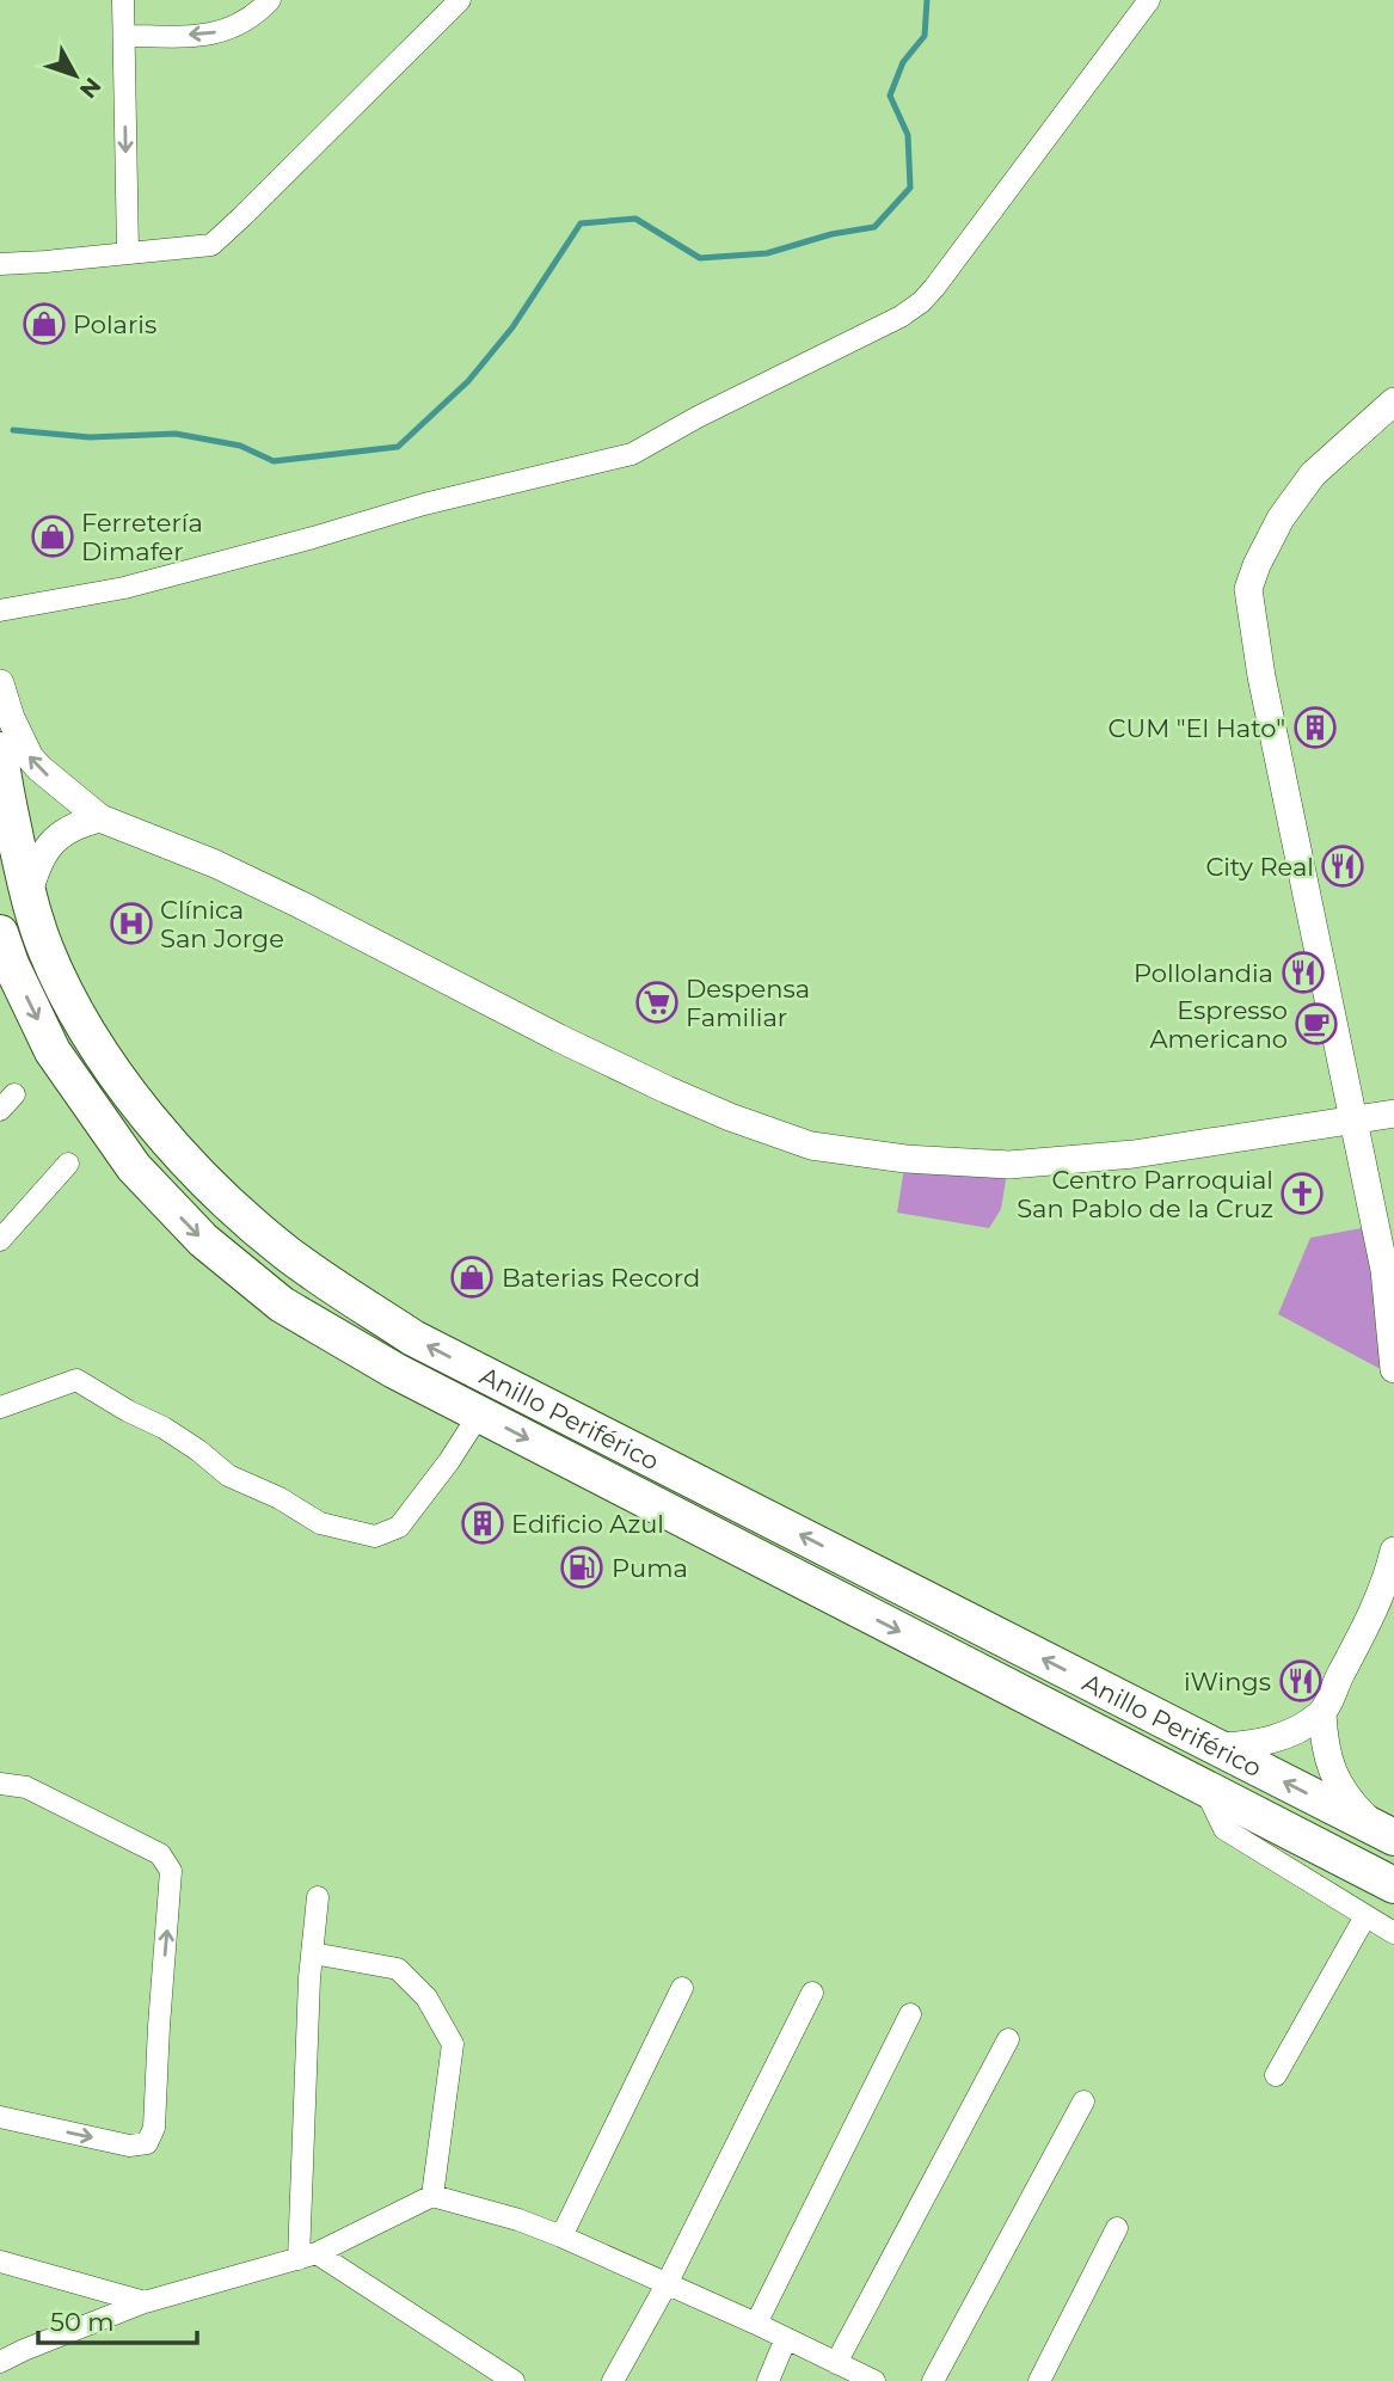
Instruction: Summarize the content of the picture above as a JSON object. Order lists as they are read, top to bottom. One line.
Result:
{"streets":{"highway":["Anillo Periférico"]},"places":{"shop":["Polaris","Ferretería Dimafer","Baterias Record"],"building":["CUM \"El Hato\"","Edificio Azul"],"restaurant":["City Real","Pollolandia","iWings"],"hospital":["Clínica San Jorge"],"supermarket":["Despensa Familiar"],"cafe":["Espresso Americano"],"church":["Centro Parroquial San Pablo de la Cruz"],"fuel station":["Puma"]},"scale_bar":"50 m","north":"bottom right"}
